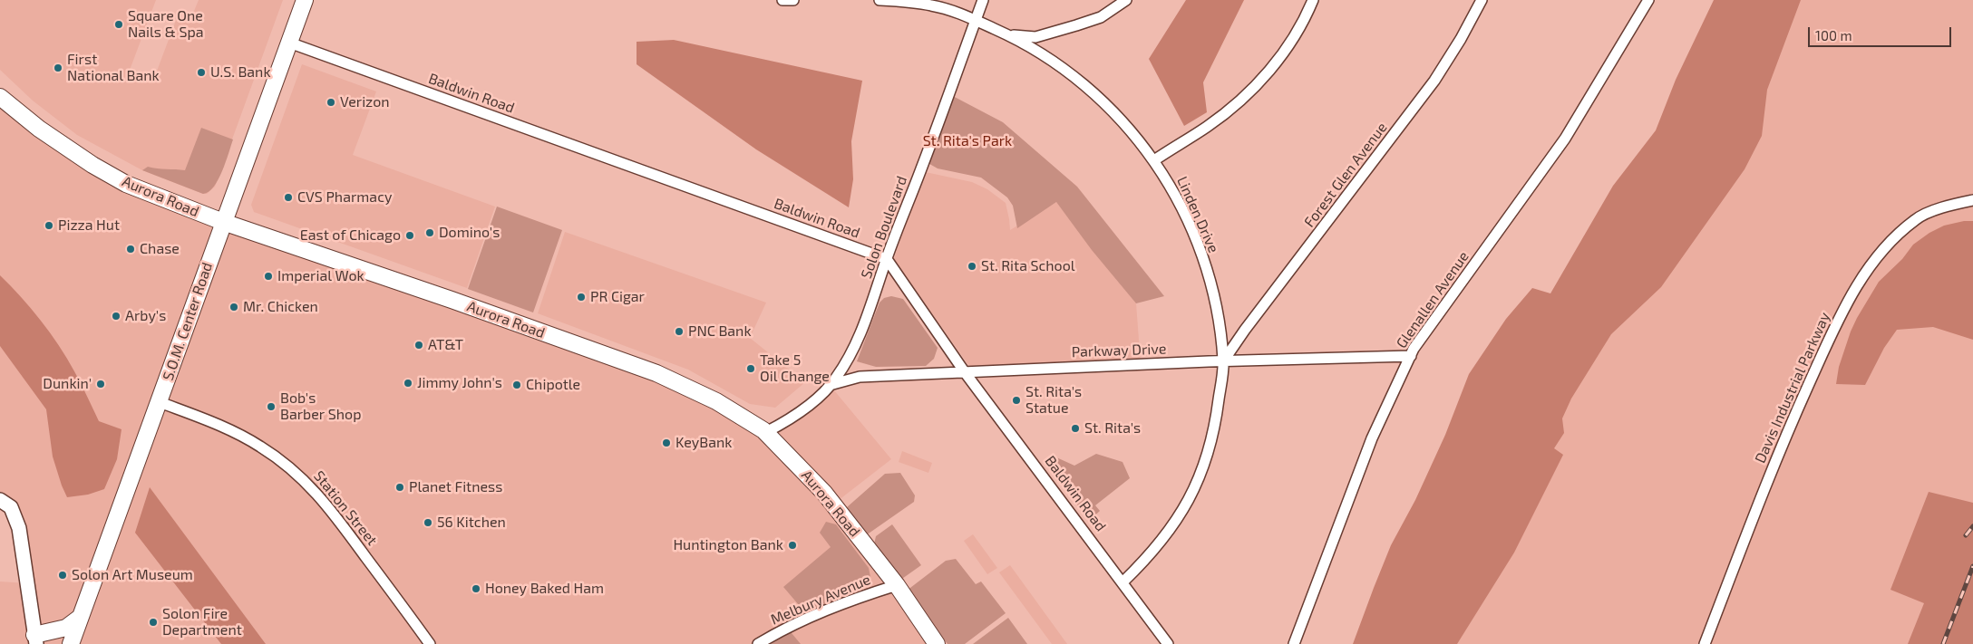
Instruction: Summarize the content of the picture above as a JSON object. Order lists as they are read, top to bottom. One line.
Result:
{"streets":{"main road":["Aurora Road","S.O.M. Center Road"],"street":["Baldwin Road","Forest Glen Avenue","Linden Drive","Solon Boulevard","Glenallen Avenue","Parkway Drive","Davis Industrial Parkway","Station Street","Melbury Avenue"]},"crossings":[["Baldwin Road","Linden Drive"],["Baldwin Road","Solon Boulevard"],["Baldwin Road","S.O.M. Center Road"],["Baldwin Road","Parkway Drive"],["Forest Glen Avenue","Linden Drive"],["Forest Glen Avenue","Parkway Drive"],["Aurora Road","Solon Boulevard"],["Aurora Road","S.O.M. Center Road"],["Aurora Road","Melbury Avenue"],["Linden Drive","Solon Boulevard"],["Linden Drive","Parkway Drive"],["Solon Boulevard","Parkway Drive"],["Glenallen Avenue","Parkway Drive"],["S.O.M. Center Road","Station Street"]],"parks":["St. Rita's Park"],"places":["Square One Nails & Spa","First National Bank","U.S. Bank","Verizon","CVS Pharmacy","Pizza Hut","Domino's","East of Chicago","Chase","St. Rita School","Imperial Wok","PR Cigar","Mr. Chicken","Arby's","PNC Bank","AT&T","Take 5 Oil Change","Jimmy John's","Dunkin'","Chipotle","St. Rita's Statue","Bob's Barber Shop","St. Rita's","KeyBank","Planet Fitness","56 Kitchen","Huntington Bank","Solon Art Museum","Honey Baked Ham","Solon Fire Department"],"scale_bar":"100 m"}
